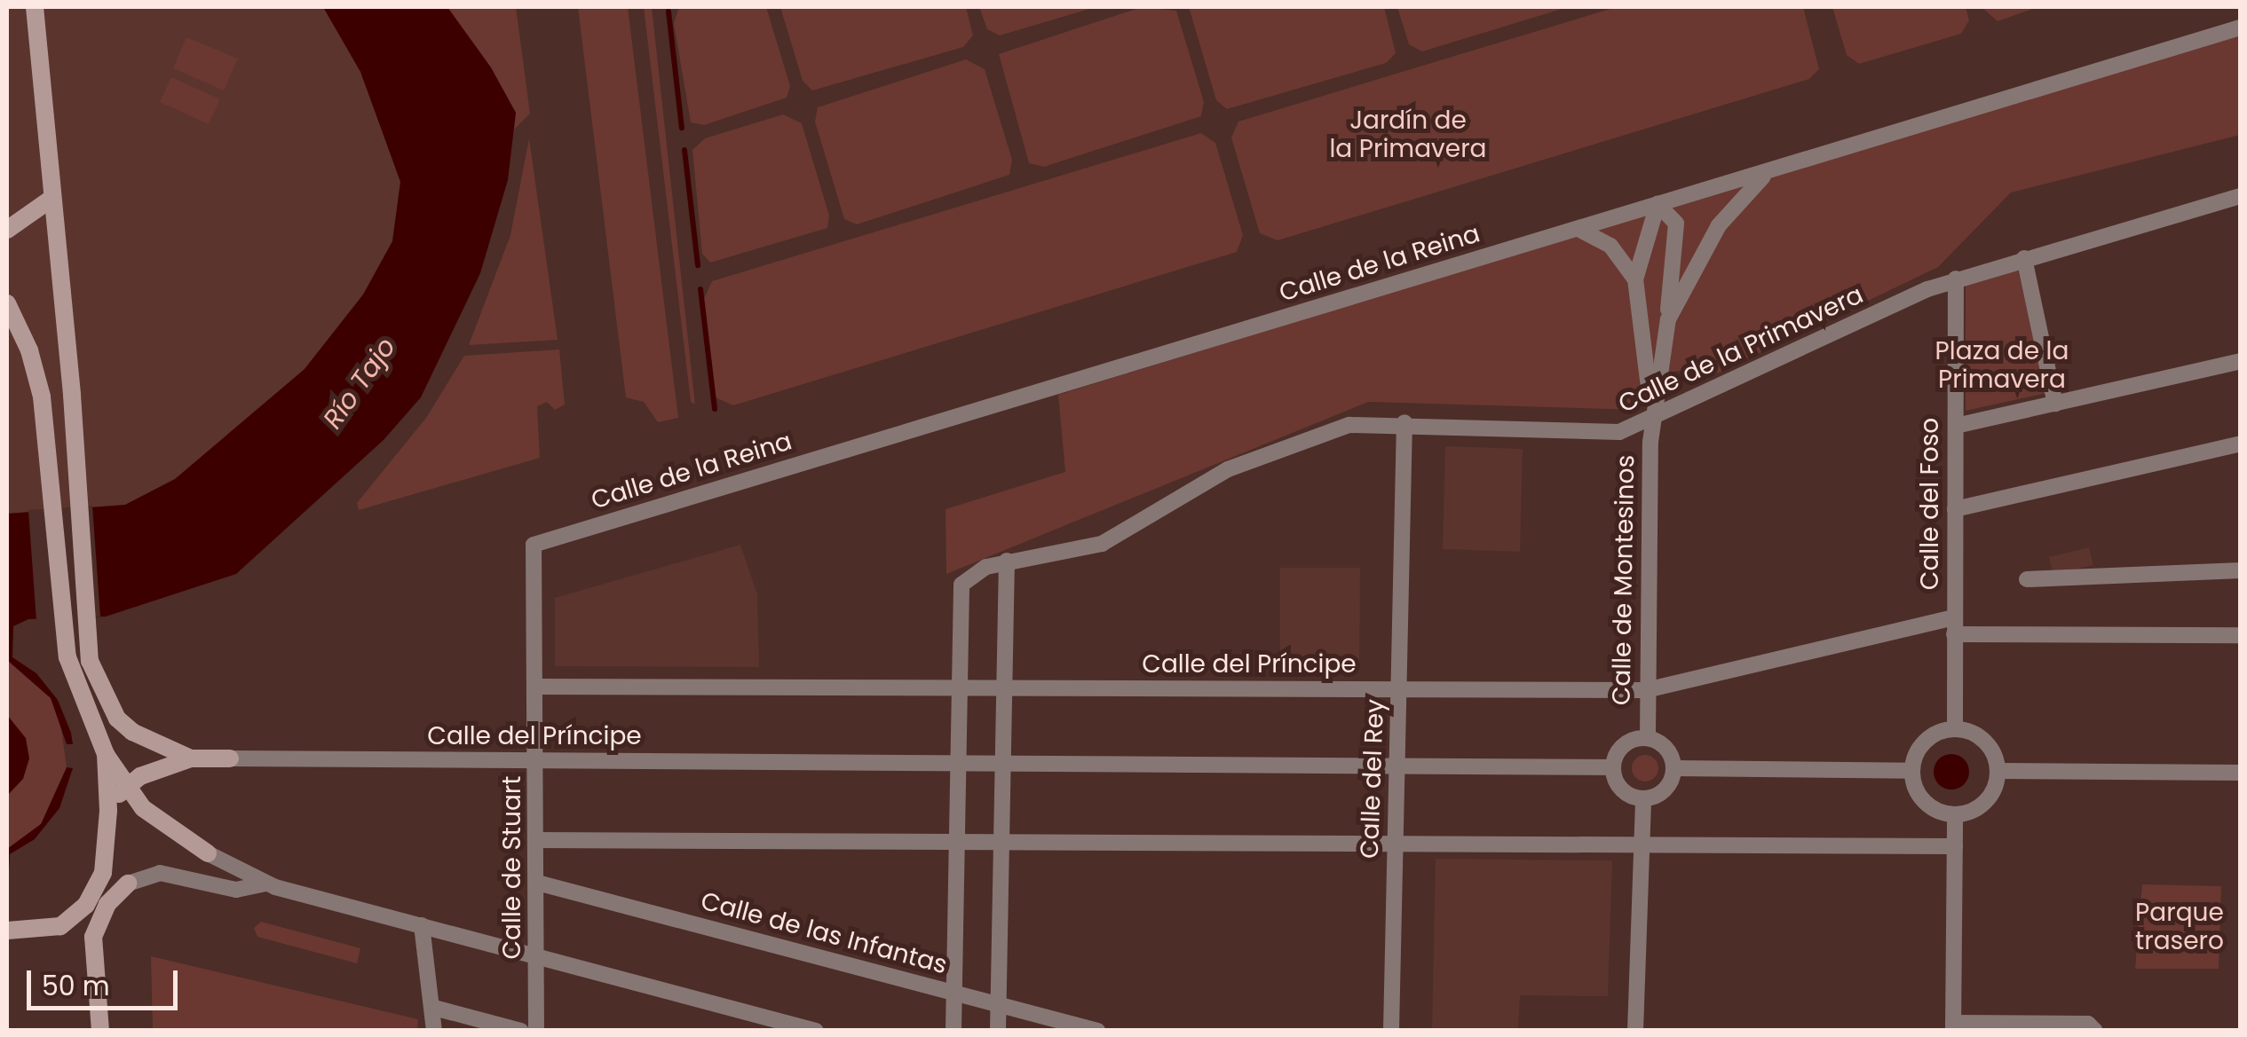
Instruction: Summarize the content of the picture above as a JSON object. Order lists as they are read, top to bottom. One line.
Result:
{"streets":{"street":["Calle de la Reina","Calle de la Primavera","Calle del Foso","Calle de Montesinos","Calle del Príncipe","Calle del Rey","Calle de Stuart","Calle de las Infantas"]},"crossings":[["Calle de la Reina","Calle de Montesinos"],["Calle de la Reina","Calle de Stuart"],["Calle de la Primavera","Calle del Foso"],["Calle de la Primavera","Calle de Montesinos"],["Calle de la Primavera","Calle del Príncipe"],["Calle de la Primavera","Calle del Rey"],["Calle del Foso","Calle del Príncipe"],["Calle de Montesinos","Calle del Príncipe"],["Calle del Príncipe","Calle del Rey"],["Calle del Príncipe","Calle de Stuart"],["Calle de Stuart","Calle de las Infantas"]],"water":["Río Tajo"],"parks":["Jardín de la Primavera","Plaza de la Primavera","Parque trasero"],"scale_bar":"50 m"}
